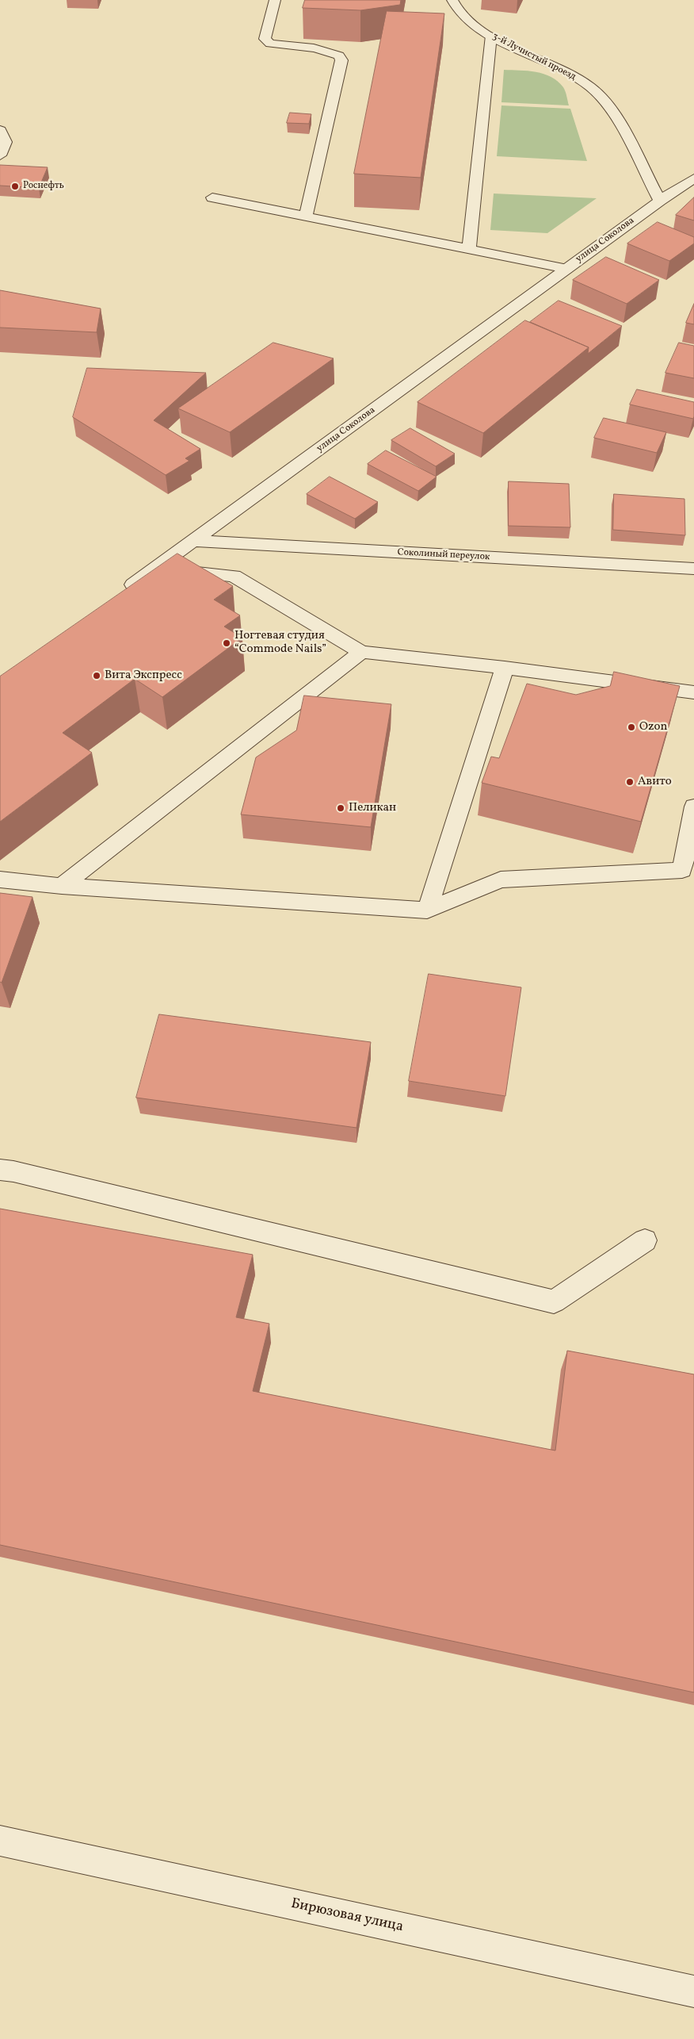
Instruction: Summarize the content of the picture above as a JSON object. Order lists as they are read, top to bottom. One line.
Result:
{"streets":{"street":["3-й Лучистый проезд","улица Соколова","Соколиный переулок","Бирюзовая улица"]},"crossings":[["3-й Лучистый проезд","улица Соколова"],["улица Соколова","Соколиный переулок"]],"places":["Роснефть","Ногтевая студия “Commode Nails”","Вита Экспресс","Ozon","Авито","Пеликан"]}
